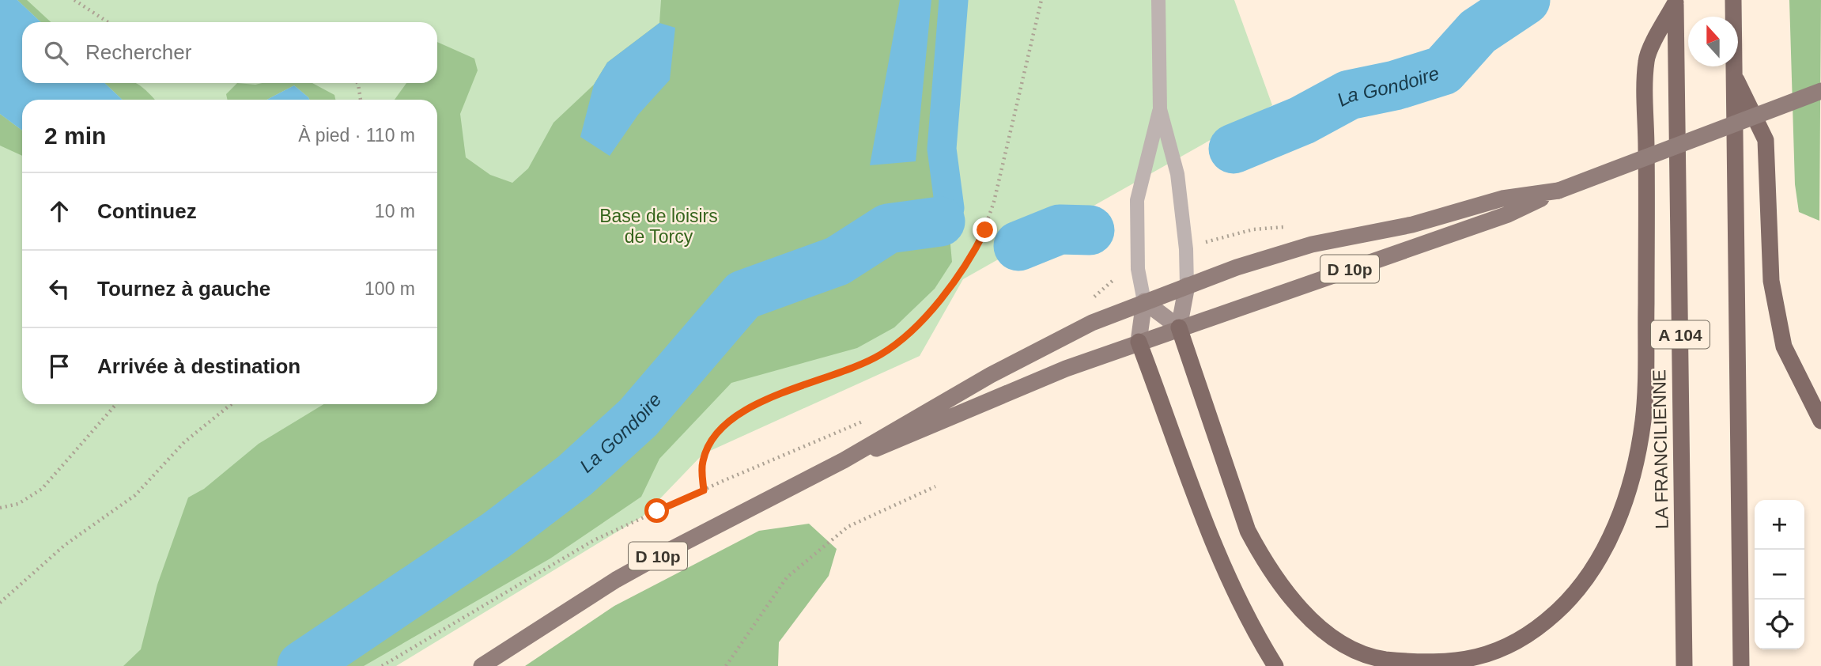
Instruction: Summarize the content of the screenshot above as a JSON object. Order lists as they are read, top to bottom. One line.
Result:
{"streets":{"highway":["A 104","LA FRANCILIENNE"],"main road":["D 10p"]},"water":["La Gondoire"],"parks":["Base de loisirs de Torcy"],"north":"top","page":{"search":"Rechercher","heading":["2 min","À pied · 110 m"],"list":[["Continuez","10 m"],["Tournez à gauche","100 m"],"Arrivée à destination"],"map_buttons":["+","−"]}}
